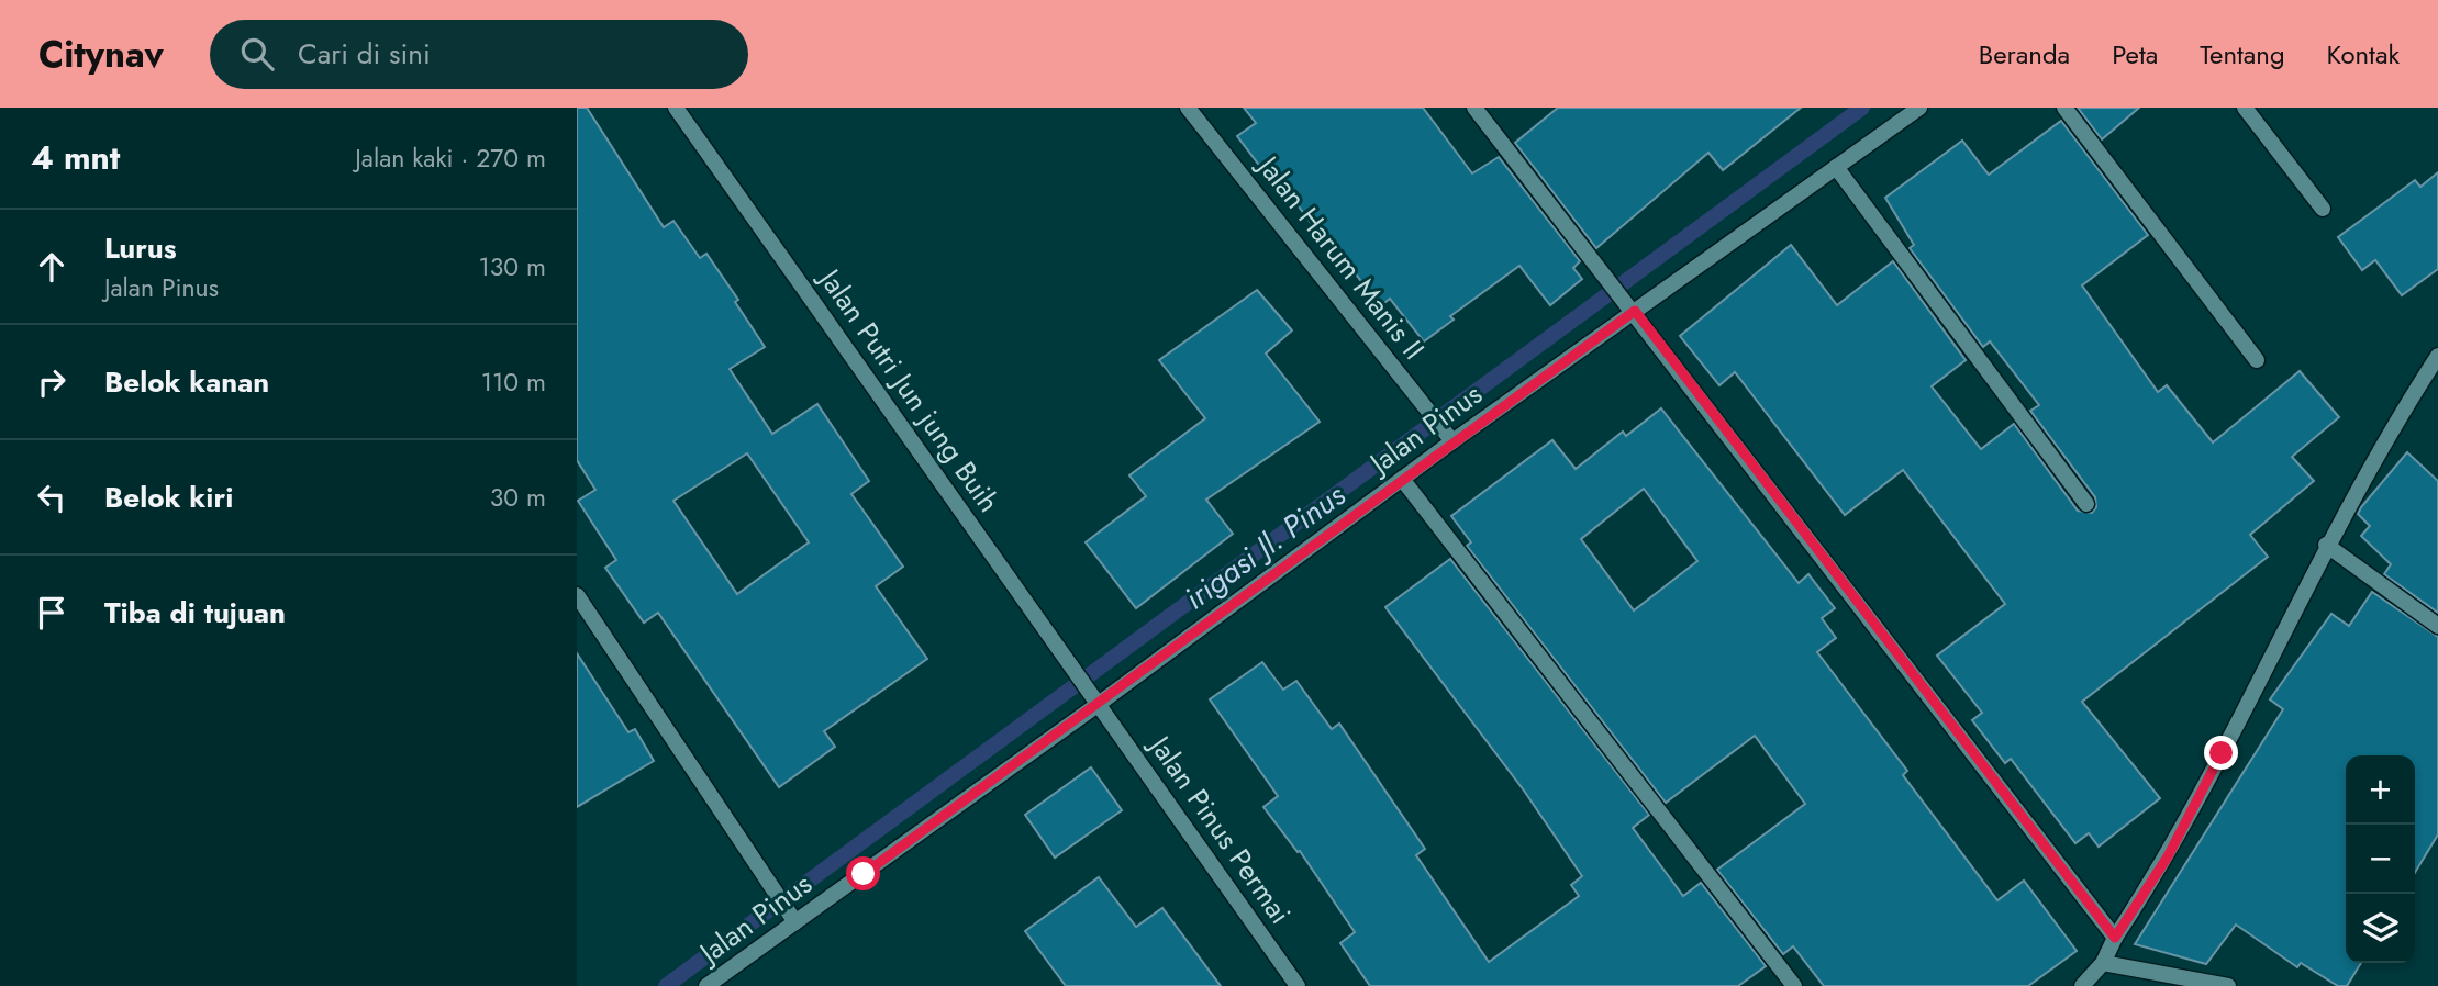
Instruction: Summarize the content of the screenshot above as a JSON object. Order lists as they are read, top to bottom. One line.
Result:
{"streets":{"street":["Jalan Harum Manis II","Jalan Putri Jun jung Buih","Jalan Pinus","Jalan Pinus Permai"]},"crossings":[["Jalan Harum Manis II","Jalan Pinus"],["Jalan Putri Jun jung Buih","Jalan Pinus"],["Jalan Putri Jun jung Buih","Jalan Pinus Permai"],["Jalan Pinus","Jalan Pinus Permai"]],"water":["irigasi Jl. Pinus"],"page":{"header":"Citynav","search":"Cari di sini","nav":["Beranda","Peta","Tentang","Kontak"],"heading":["4 mnt","Jalan kaki · 270 m"],"list":[["Lurus","Jalan Pinus","130 m"],["Belok kanan","110 m"],["Belok kiri","30 m"],"Tiba di tujuan"],"map_buttons":["+","−"]}}
